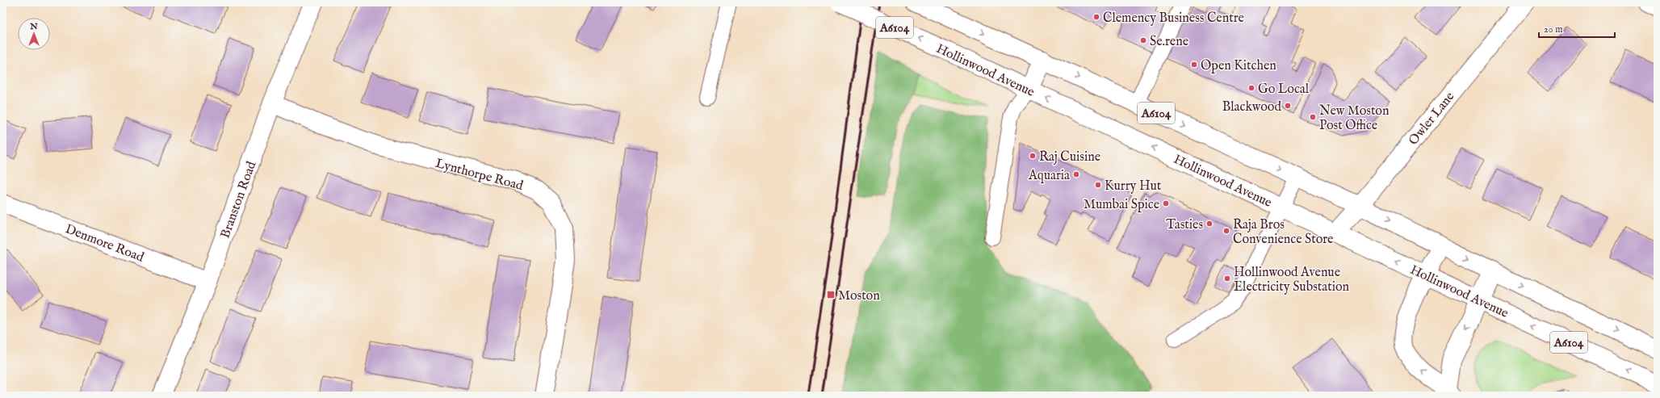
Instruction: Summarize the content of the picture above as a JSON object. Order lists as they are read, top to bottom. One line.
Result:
{"streets":{"main road":["A6104","Hollinwood Avenue","Owler Lane","Lynthorpe Road","Branston Road","Denmore Road"]},"crossings":[["A6104","Owler Lane"],["Hollinwood Avenue","Owler Lane"],["Lynthorpe Road","Branston Road"],["Branston Road","Denmore Road"]],"places":{"other":["Clemency Business Centre","Se.rene","Open Kitchen","Go Local","Blackwood","New Moston Post Office","Raj Cuisine","Aquaria","Kurry Hut","Mumbai Spice","Tasties","Raja Bros Convenience Store","Hollinwood Avenue Electricity Substation"],"transit":["Moston"]},"scale_bar":"20 m","north":"top"}
